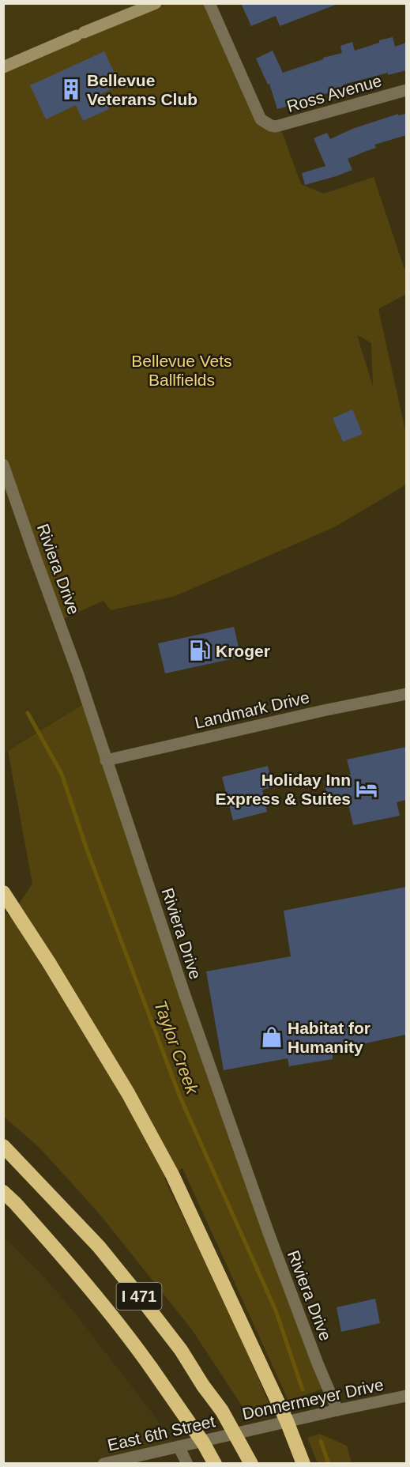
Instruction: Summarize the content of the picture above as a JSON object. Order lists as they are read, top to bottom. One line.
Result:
{"streets":{"highway":["I 471"],"street":["Ross Avenue","Riviera Drive","Landmark Drive","Donnermeyer Drive","East 6th Street"]},"crossings":[["Riviera Drive","Landmark Drive"],["Riviera Drive","Donnermeyer Drive"],["Donnermeyer Drive","East 6th Street"]],"water":["Taylor Creek"],"parks":["Bellevue Vets Ballfields"],"places":{"building":["Bellevue Veterans Club"],"fuel station":["Kroger"],"hotel":["Holiday Inn Express & Suites"],"shop":["Habitat for Humanity"]}}
